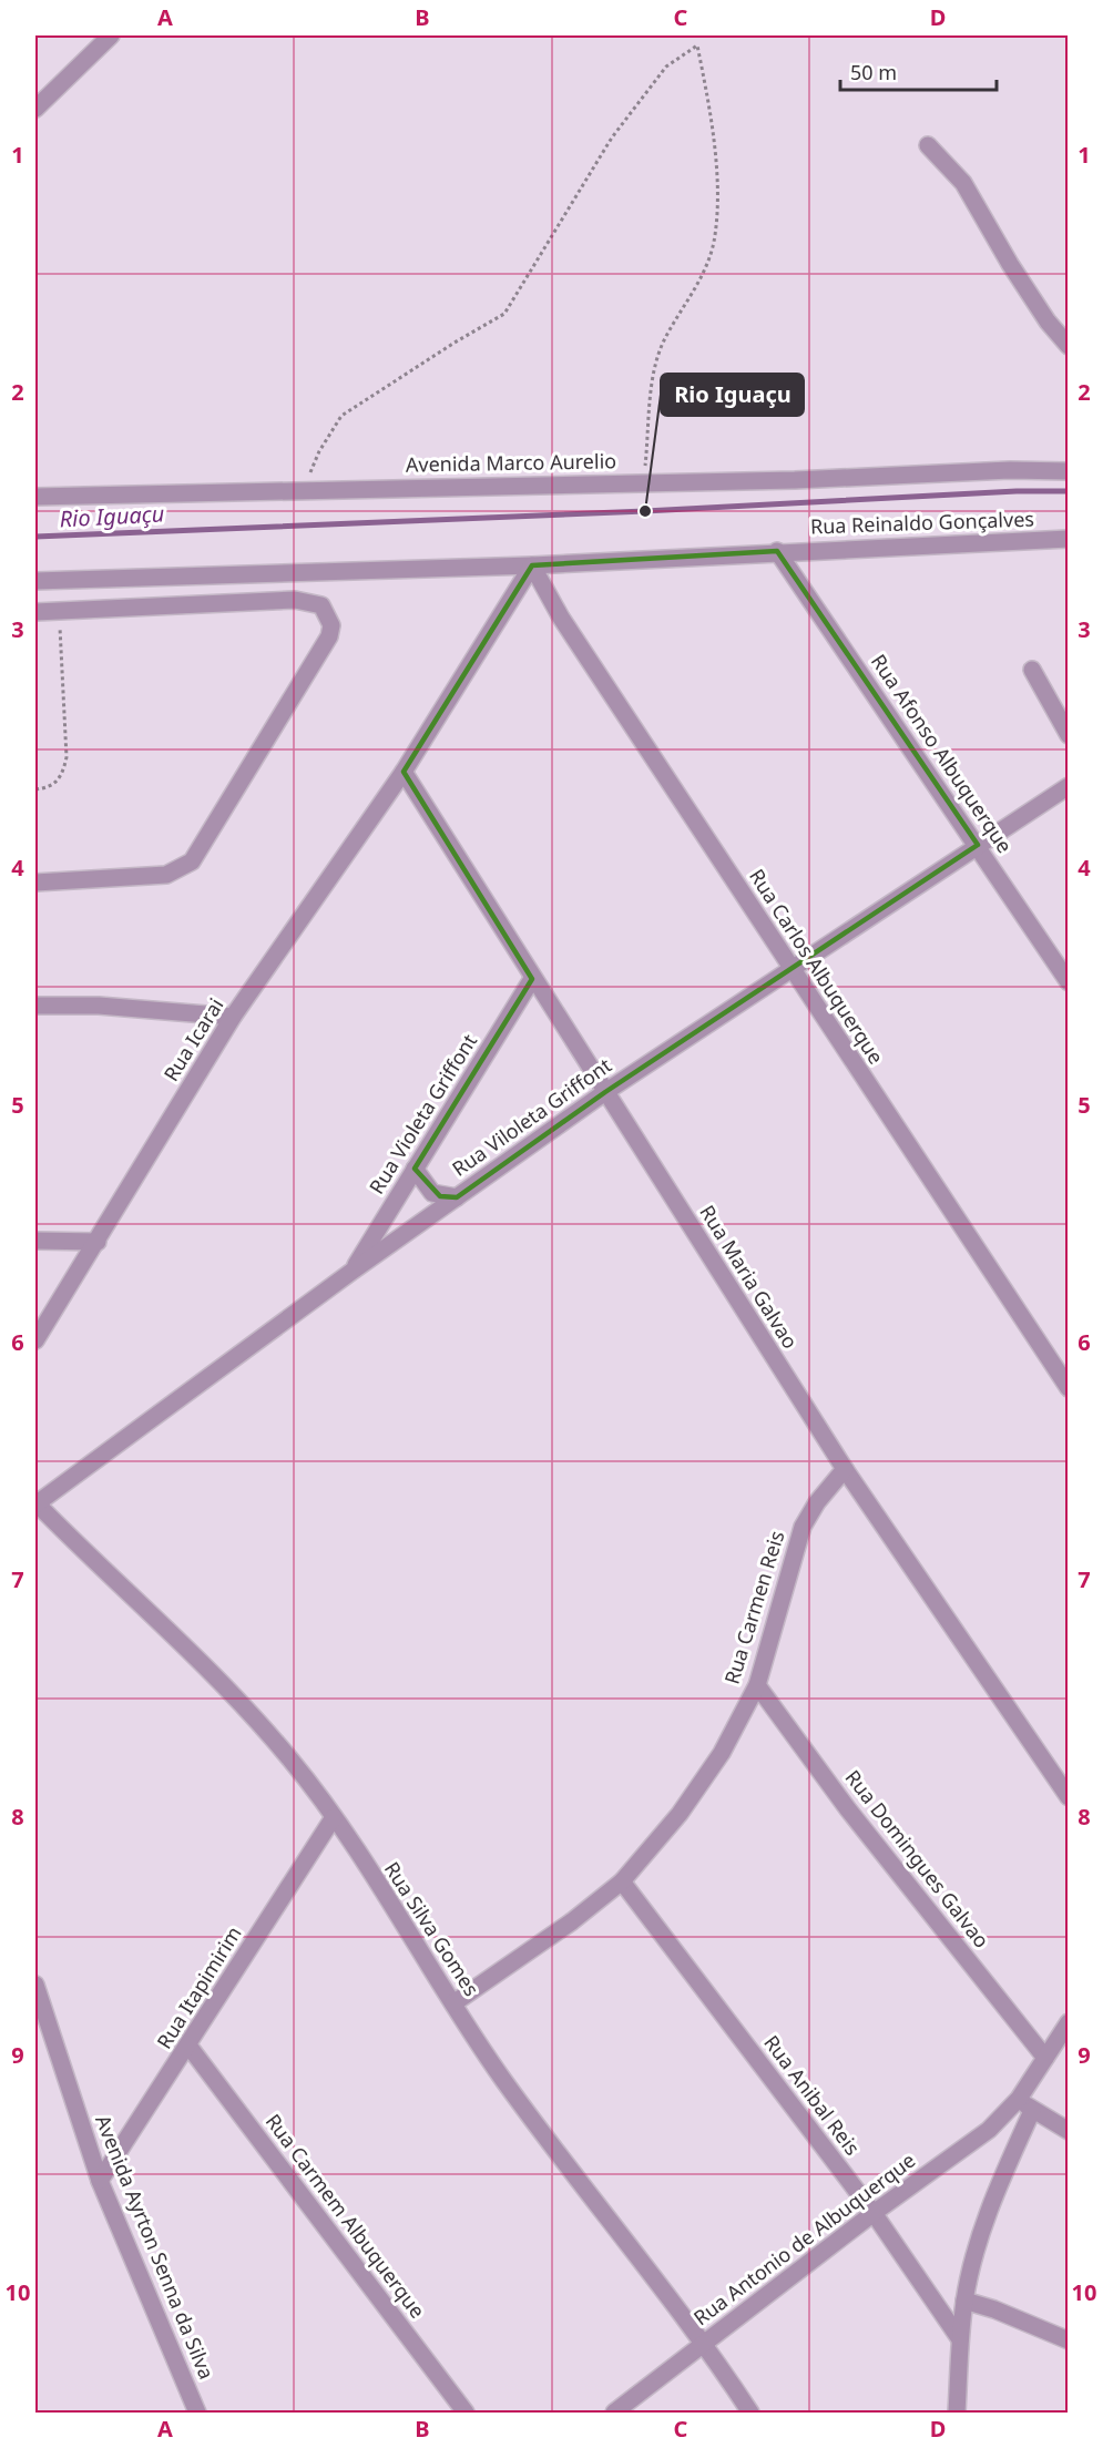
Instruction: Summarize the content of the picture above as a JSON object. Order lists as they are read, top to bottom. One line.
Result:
{"streets":{"street":["Avenida Marco Aurelio","Rua Reinaldo Gonçalves","Rua Afonso Albuquerque","Rua Carlos Albuquerque","Rua Icarai","Rua Violeta Griffont","Rua Viloleta Griffont","Rua Maria Galvao","Rua Carmen Reis","Rua Domingues Galvao","Rua Silva Gomes","Rua Itapimirim","Rua Anibal Reis","Rua Carmem Albuquerque","Rua Antonio de Albuquerque","Avenida Ayrton Senna da Silva"]},"crossings":[["Rua Reinaldo Gonçalves","Rua Afonso Albuquerque"],["Rua Reinaldo Gonçalves","Rua Carlos Albuquerque"],["Rua Reinaldo Gonçalves","Rua Icarai"],["Rua Afonso Albuquerque","Rua Viloleta Griffont"],["Rua Carlos Albuquerque","Rua Icarai"],["Rua Carlos Albuquerque","Rua Viloleta Griffont"],["Rua Icarai","Rua Maria Galvao"],["Rua Violeta Griffont","Rua Viloleta Griffont"],["Rua Violeta Griffont","Rua Maria Galvao"],["Rua Viloleta Griffont","Rua Maria Galvao"],["Rua Viloleta Griffont","Rua Silva Gomes"],["Rua Maria Galvao","Rua Carmen Reis"],["Rua Carmen Reis","Rua Domingues Galvao"],["Rua Carmen Reis","Rua Silva Gomes"],["Rua Carmen Reis","Rua Anibal Reis"],["Rua Domingues Galvao","Rua Antonio de Albuquerque"],["Rua Silva Gomes","Rua Itapimirim"],["Rua Silva Gomes","Rua Antonio de Albuquerque"],["Rua Itapimirim","Rua Carmem Albuquerque"],["Rua Itapimirim","Avenida Ayrton Senna da Silva"],["Rua Anibal Reis","Rua Antonio de Albuquerque"]],"water":["Rio Iguaçu"],"places":["Rio Iguaçu"],"scale_bar":"50 m","grid":{"columns":["A","B","C","D"],"rows":["1","2","3","4","5","6","7","8","9","10"]}}
